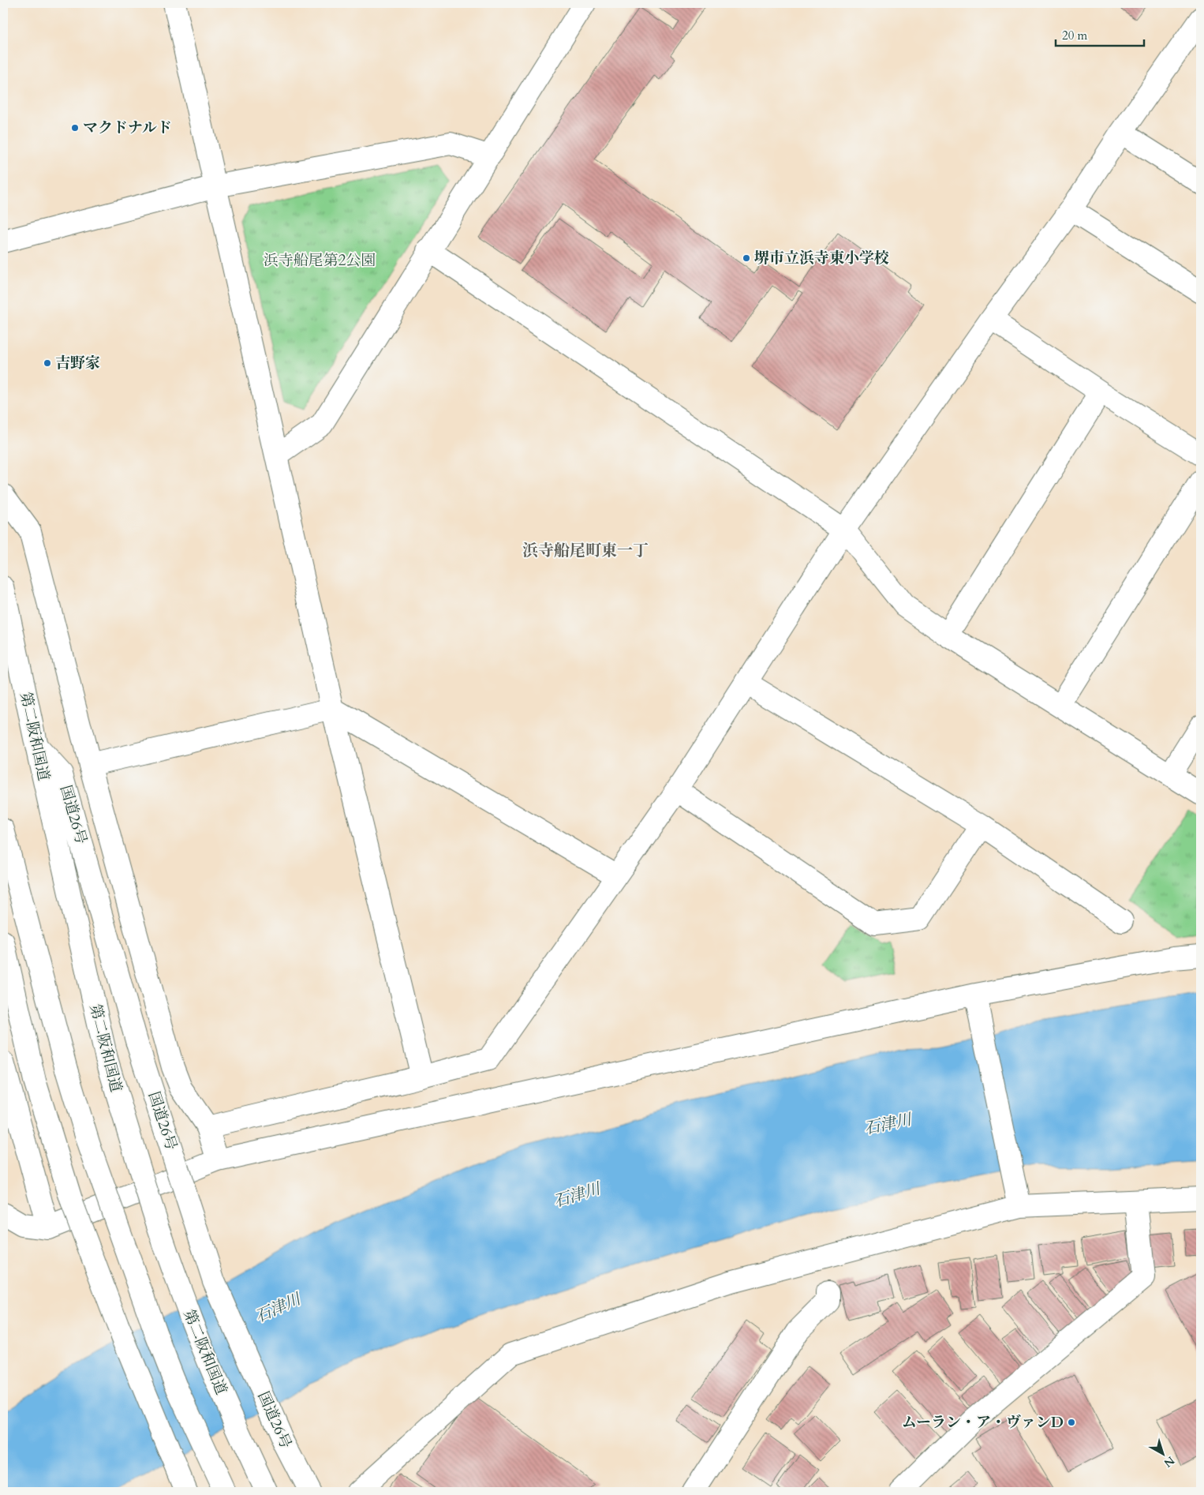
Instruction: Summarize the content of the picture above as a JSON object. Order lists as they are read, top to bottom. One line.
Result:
{"streets":{"main road":["第二阪和国道","国道26号"]},"crossings":[["第二阪和国道","国道26号"]],"districts":["浜寺船尾町東一丁"],"water":["石津川"],"parks":["浜寺船尾第2公園"],"places":["マクドナルド","堺市立浜寺東小学校","吉野家","ムーラン・ア・ヴァンD"],"scale_bar":"20 m","north":"bottom right"}
